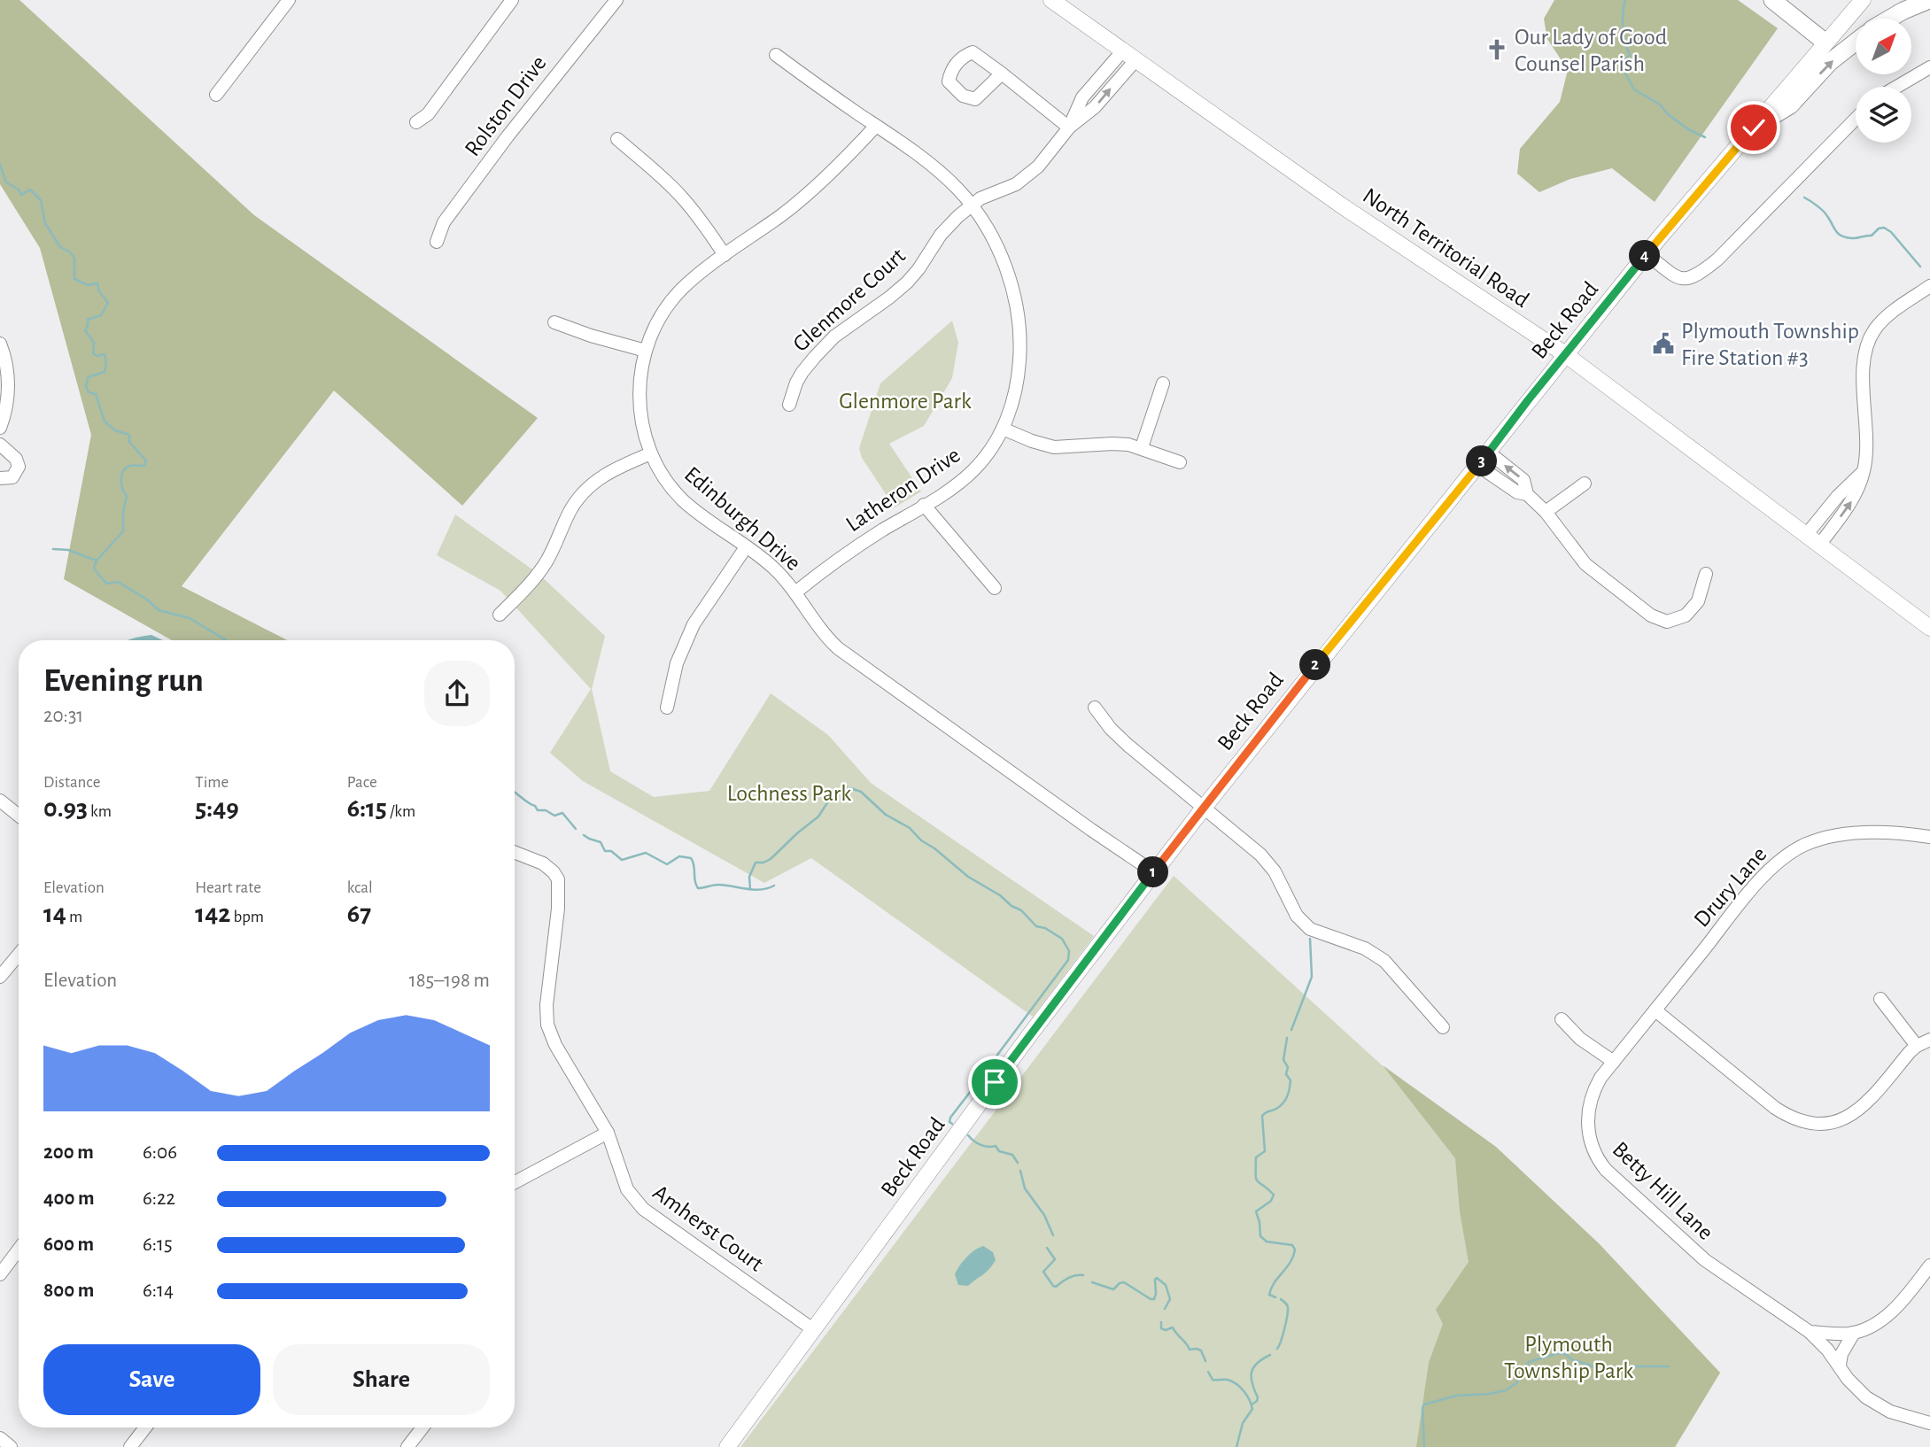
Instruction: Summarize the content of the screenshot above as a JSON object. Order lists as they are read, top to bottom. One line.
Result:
{"streets":{"main road":["North Territorial Road","Beck Road"],"street":["Rolston Drive","Glenmore Court","Latheron Drive","Edinburgh Drive","Drury Lane","Betty Hill Lane","Amherst Court"]},"crossings":[["North Territorial Road","Glenmore Court"],["North Territorial Road","Beck Road"],["Glenmore Court","Latheron Drive"],["Beck Road","Edinburgh Drive"],["Beck Road","Amherst Court"],["Latheron Drive","Edinburgh Drive"],["Drury Lane","Betty Hill Lane"]],"parks":["Glenmore Park","Lochness Park","Plymouth Township Park"],"places":{"church":["Our Lady of Good Counsel Parish"],"public building":["Plymouth Township Fire Station #3"]},"north":"top right","page":{"pins":["4","3","2","1"],"heading":["Evening run","20:31"],"stats":[["Distance","0.93 km"],["Time","5:49"],["Pace","6:15 /km"],["Elevation","14 m"],["Heart rate","142 bpm"],["kcal","67"]],"chart":["Elevation","185–198 m"],"list":[{"name":"200 m","note":"6:06"},{"name":"400 m","note":"6:22"},{"name":"600 m","note":"6:15"},{"name":"800 m","note":"6:14"}],"buttons":["Save","Share"]}}
